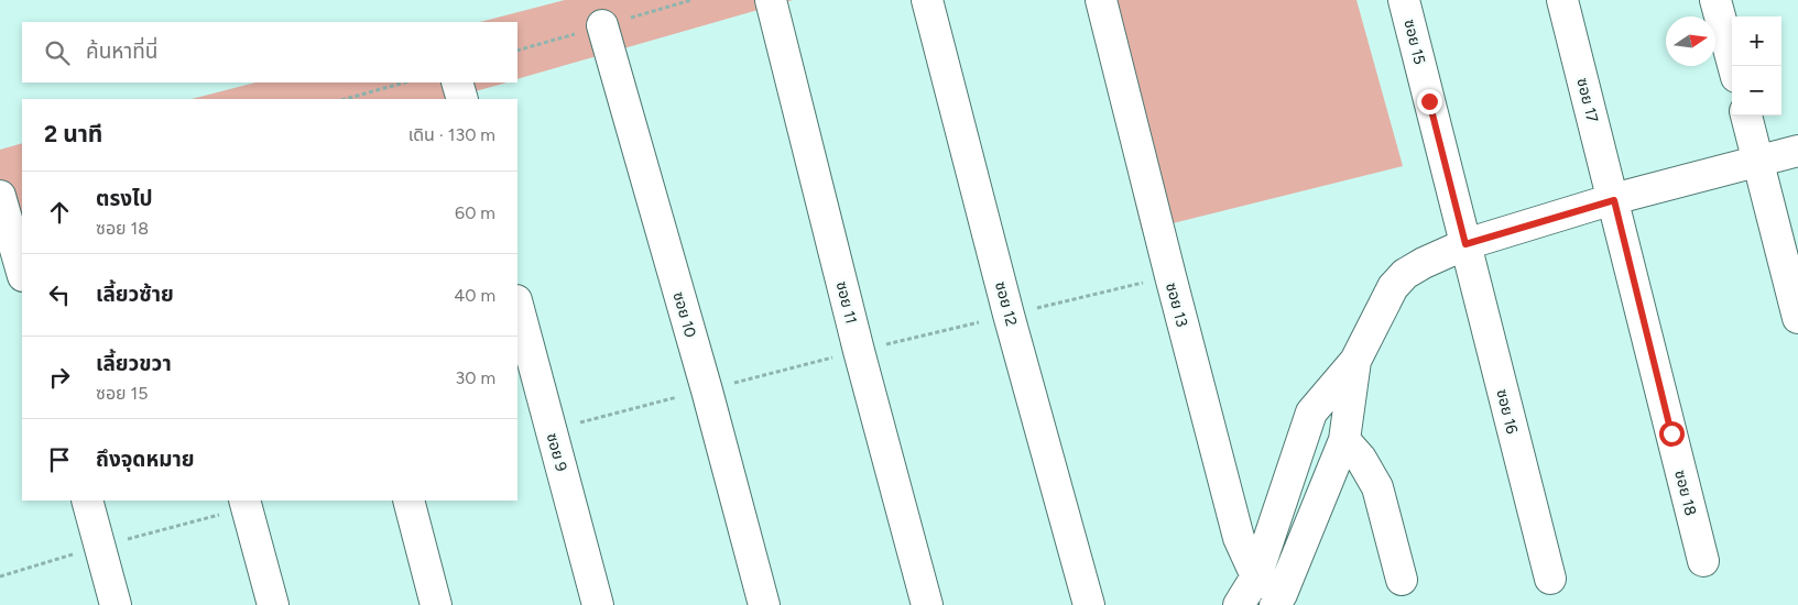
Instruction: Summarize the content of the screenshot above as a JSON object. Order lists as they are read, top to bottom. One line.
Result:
{"streets":{"street":["ซอย 15","ซอย 17","ซอย 11","ซอย 12","ซอย 13","ซอย 10","ซอย 16","ซอย 9","ซอย 18"]},"crossings":[["ซอย 15","ซอย 16"],["ซอย 17","ซอย 18"]],"north":"right","page":{"map_buttons":["+","−"],"search":"ค้นหาที่นี่","heading":["2 นาที","เดิน · 130 m"],"list":[["ตรงไป","ซอย 18","60 m"],["เลี้ยวซ้าย","40 m"],["เลี้ยวขวา","ซอย 15","30 m"],"ถึงจุดหมาย"]}}
